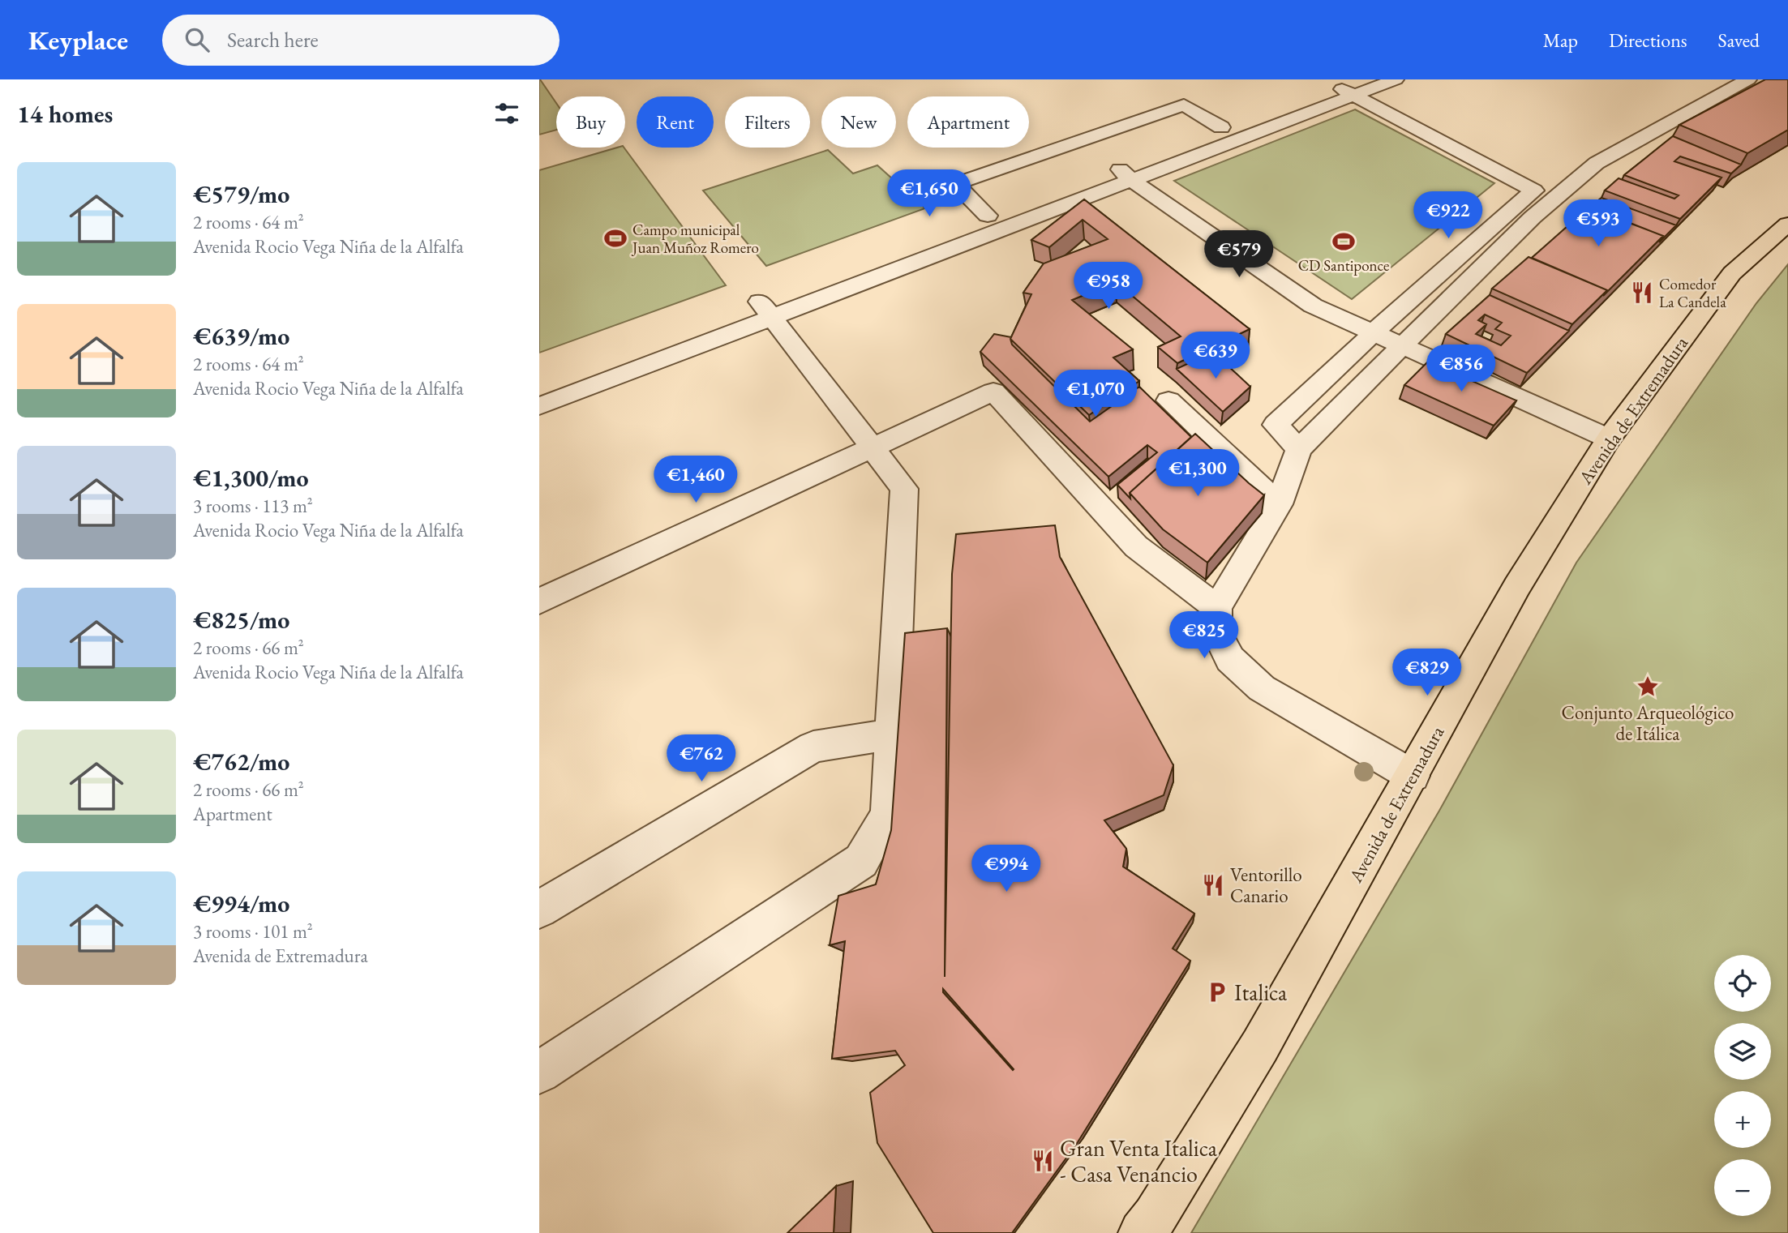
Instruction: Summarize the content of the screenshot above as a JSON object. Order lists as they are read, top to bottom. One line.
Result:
{"streets":{"main road":["Avenida de Extremadura"]},"places":{"sports":["Campo municipal Juan Muñoz Romero","CD Santiponce"],"restaurant":["Comedor La Candela","Ventorillo Canario","Gran Venta Italica - Casa Venancio"],"place":["Conjunto Arqueológico de Itálica"],"parking":["Italica"]},"page":{"header":"Keyplace","search":"Search here","nav":["Map","Directions","Saved"],"heading":"14 homes","chip":["Buy","Rent","Filters","New","Apartment"],"list":[{"name":"€579/mo","note":"2 rooms · 64 m² · Avenida Rocio Vega Niña de la Alfalfa"},{"name":"€639/mo","note":"2 rooms · 64 m² · Avenida Rocio Vega Niña de la Alfalfa"},{"name":"€1,300/mo","note":"3 rooms · 113 m² · Avenida Rocio Vega Niña de la Alfalfa"},{"name":"€825/mo","note":"2 rooms · 66 m² · Avenida Rocio Vega Niña de la Alfalfa"},{"name":"€762/mo","note":"2 rooms · 66 m² · Apartment"},{"name":"€994/mo","note":"3 rooms · 101 m² · Avenida de Extremadura"}],"price":["€1,650","€922","€593","€579","€958","€639","€856","€1,070","€1,300","€1,460","€825","€829","€762","€994"],"map_buttons":["+","−"]}}
